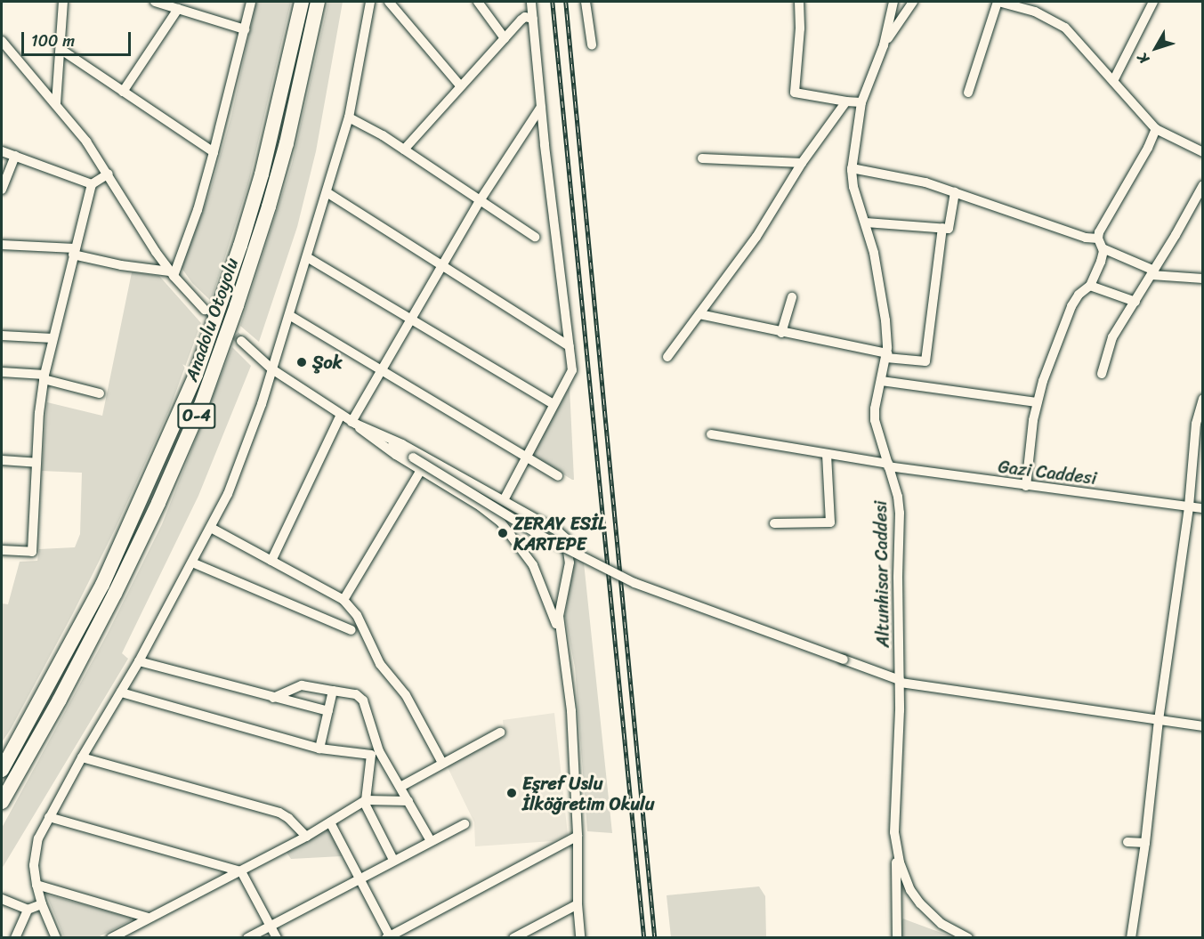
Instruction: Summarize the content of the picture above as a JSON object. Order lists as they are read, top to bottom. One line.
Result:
{"streets":{"highway":["Anadolu Otoyolu","O-4"],"street":["Gazi Caddesi","Altunhisar Caddesi"]},"crossings":[["Gazi Caddesi","Altunhisar Caddesi"]],"places":["Şok","ZERAY ESİL KARTEPE","Eşref Uslu İlköğretim Okulu"],"scale_bar":"100 m","north":"bottom left"}
